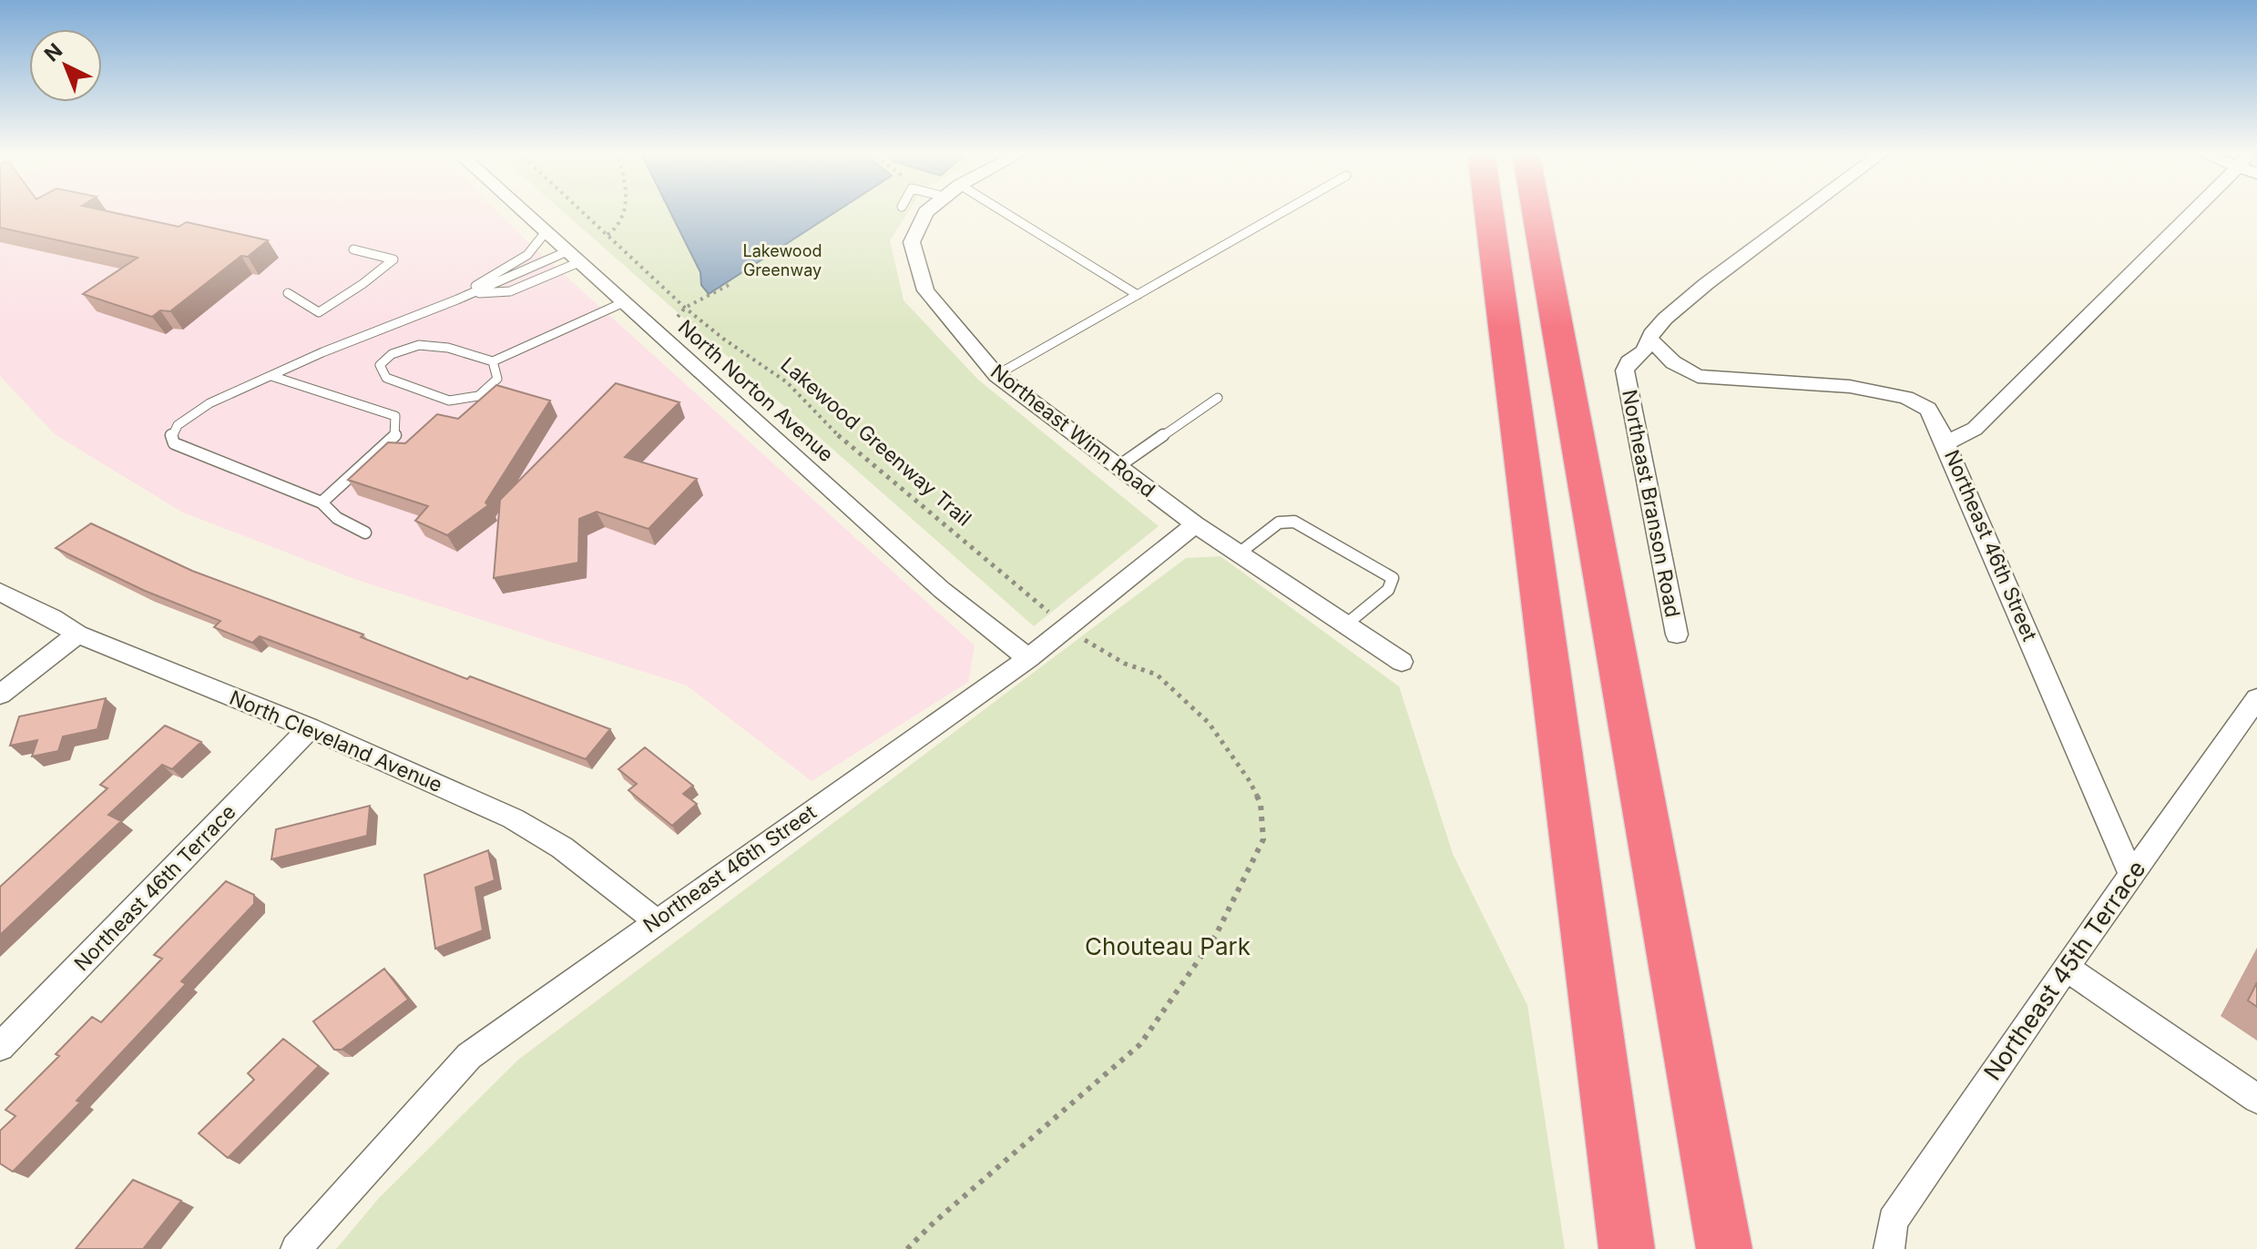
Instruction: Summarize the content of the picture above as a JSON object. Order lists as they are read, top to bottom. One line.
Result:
{"streets":{"street":["North Norton Avenue","Northeast Winn Road","Northeast Branson Road","Northeast 46th Street","North Cleveland Avenue","Northeast 46th Terrace","Northeast 45th Terrace"],"path":["Lakewood Greenway Trail"]},"crossings":[["North Norton Avenue","Northeast 46th Street"],["Northeast Winn Road","Northeast 46th Street"],["Northeast 46th Street","North Cleveland Avenue"],["Northeast 46th Street","Northeast 45th Terrace"],["North Cleveland Avenue","Northeast 46th Terrace"]],"parks":["Lakewood Greenway","Chouteau Park"],"north":"top left"}
